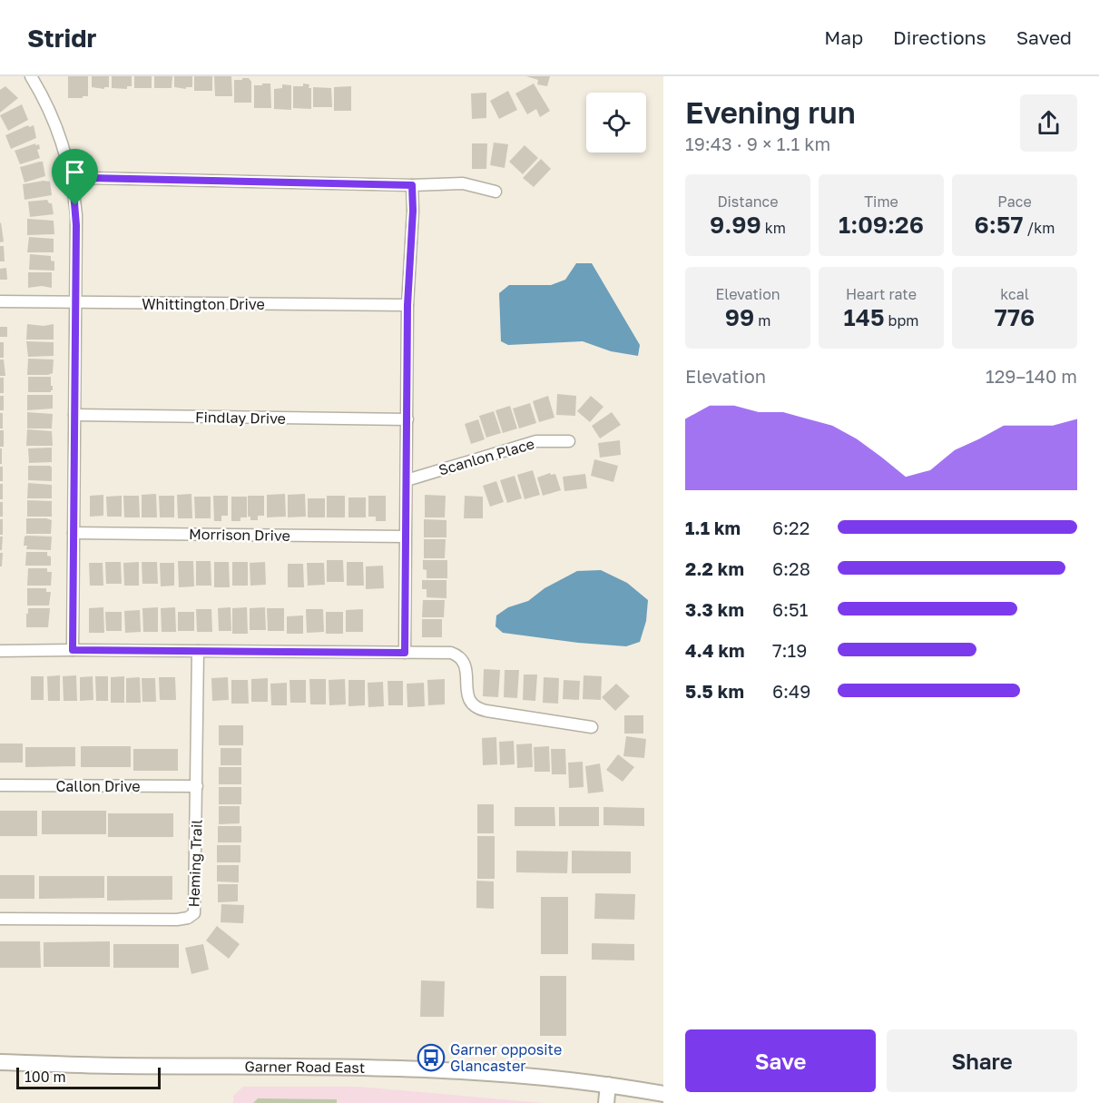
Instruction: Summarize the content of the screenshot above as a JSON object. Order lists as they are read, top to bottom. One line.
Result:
{"streets":{"main road":["Garner Road East"],"street":["Whittington Drive","Findlay Drive","Scanlon Place","Morrison Drive","Callon Drive","Heming Trail"]},"crossings":[["Callon Drive","Heming Trail"]],"places":{"bus stop":["Garner opposite Glancaster"]},"scale_bar":"100 m","page":{"header":"Stridr","nav":["Map","Directions","Saved"],"heading":["Evening run","19:43 · 9 × 1.1 km"],"stats":[["Distance","9.99 km"],["Time","1:09:26"],["Pace","6:57 /km"],["Elevation","99 m"],["Heart rate","145 bpm"],["kcal","776"]],"chart":["Elevation","129–140 m"],"list":[{"name":"1.1 km","note":"6:22"},{"name":"2.2 km","note":"6:28"},{"name":"3.3 km","note":"6:51"},{"name":"4.4 km","note":"7:19"},{"name":"5.5 km","note":"6:49"}],"buttons":["Save","Share"],"scale":"100 m"}}
